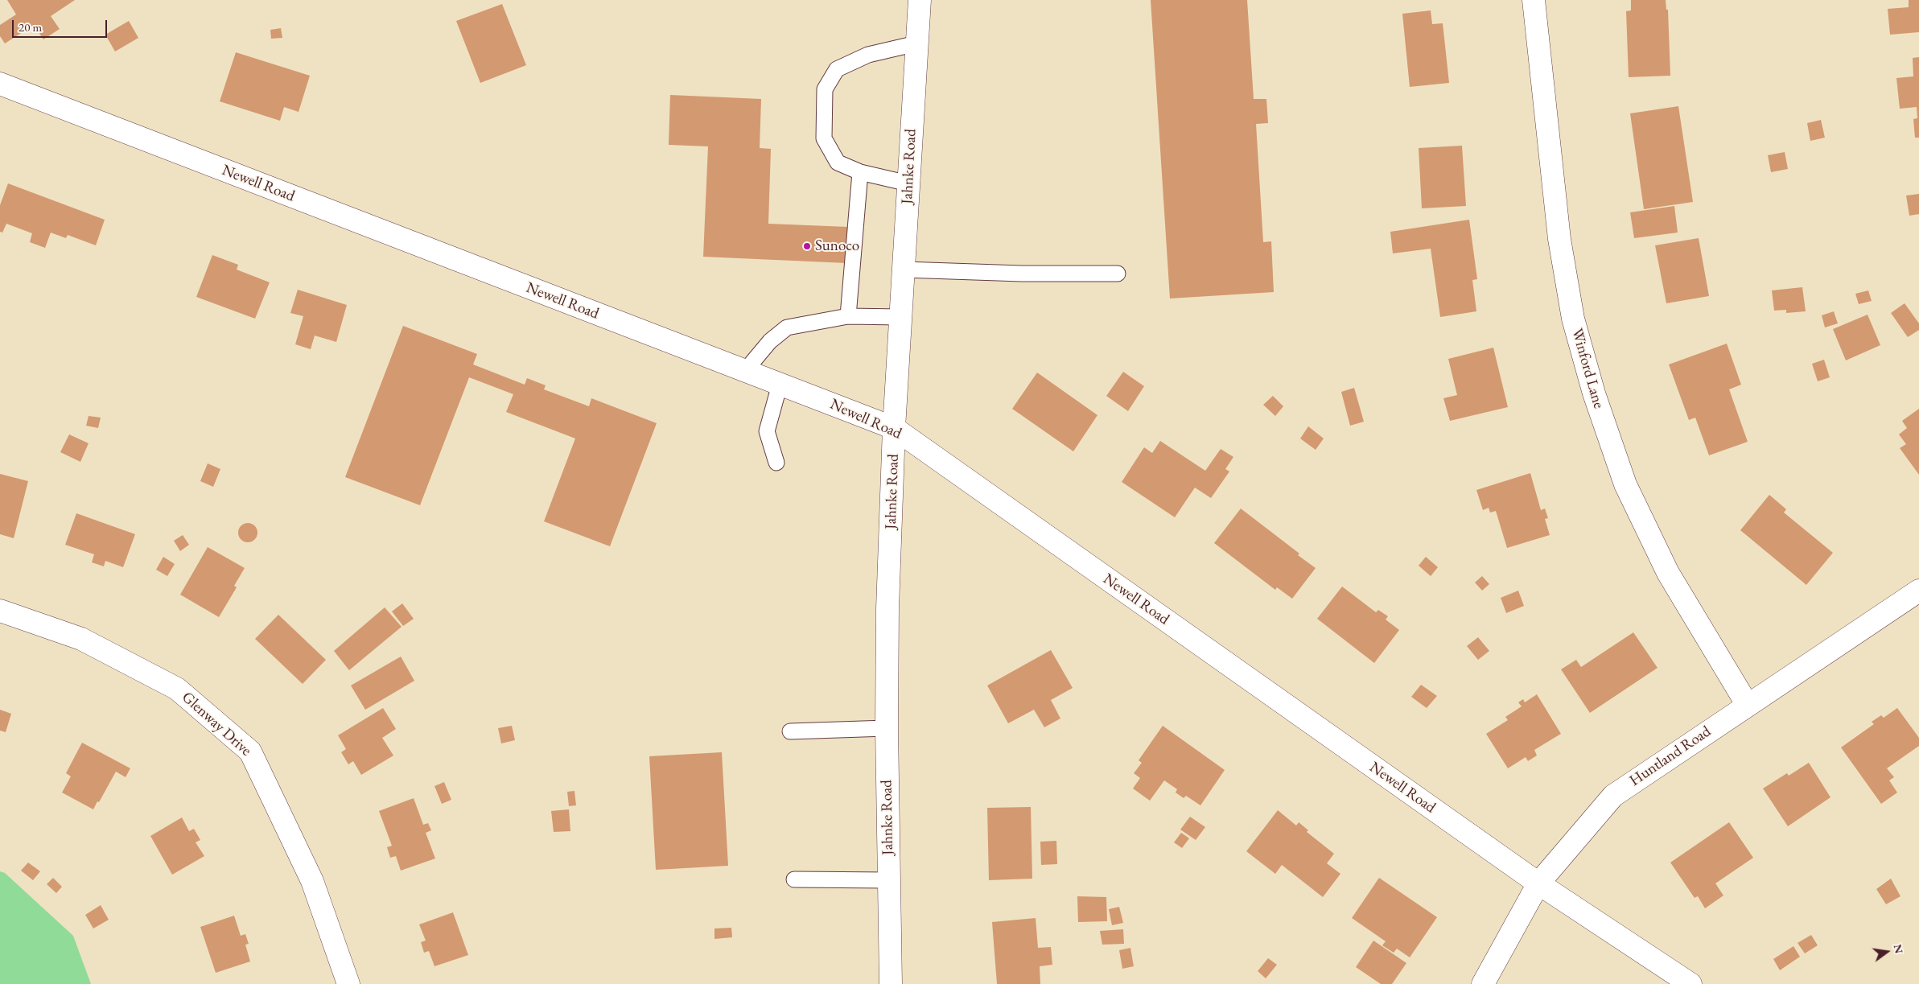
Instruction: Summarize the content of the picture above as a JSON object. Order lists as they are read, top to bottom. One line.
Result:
{"streets":{"street":["Jahnke Road","Newell Road","Winford Lane","Glenway Drive","Huntland Road"]},"crossings":[["Jahnke Road","Newell Road"],["Newell Road","Huntland Road"],["Winford Lane","Huntland Road"]],"places":["Sunoco"],"scale_bar":"20 m","north":"right"}
